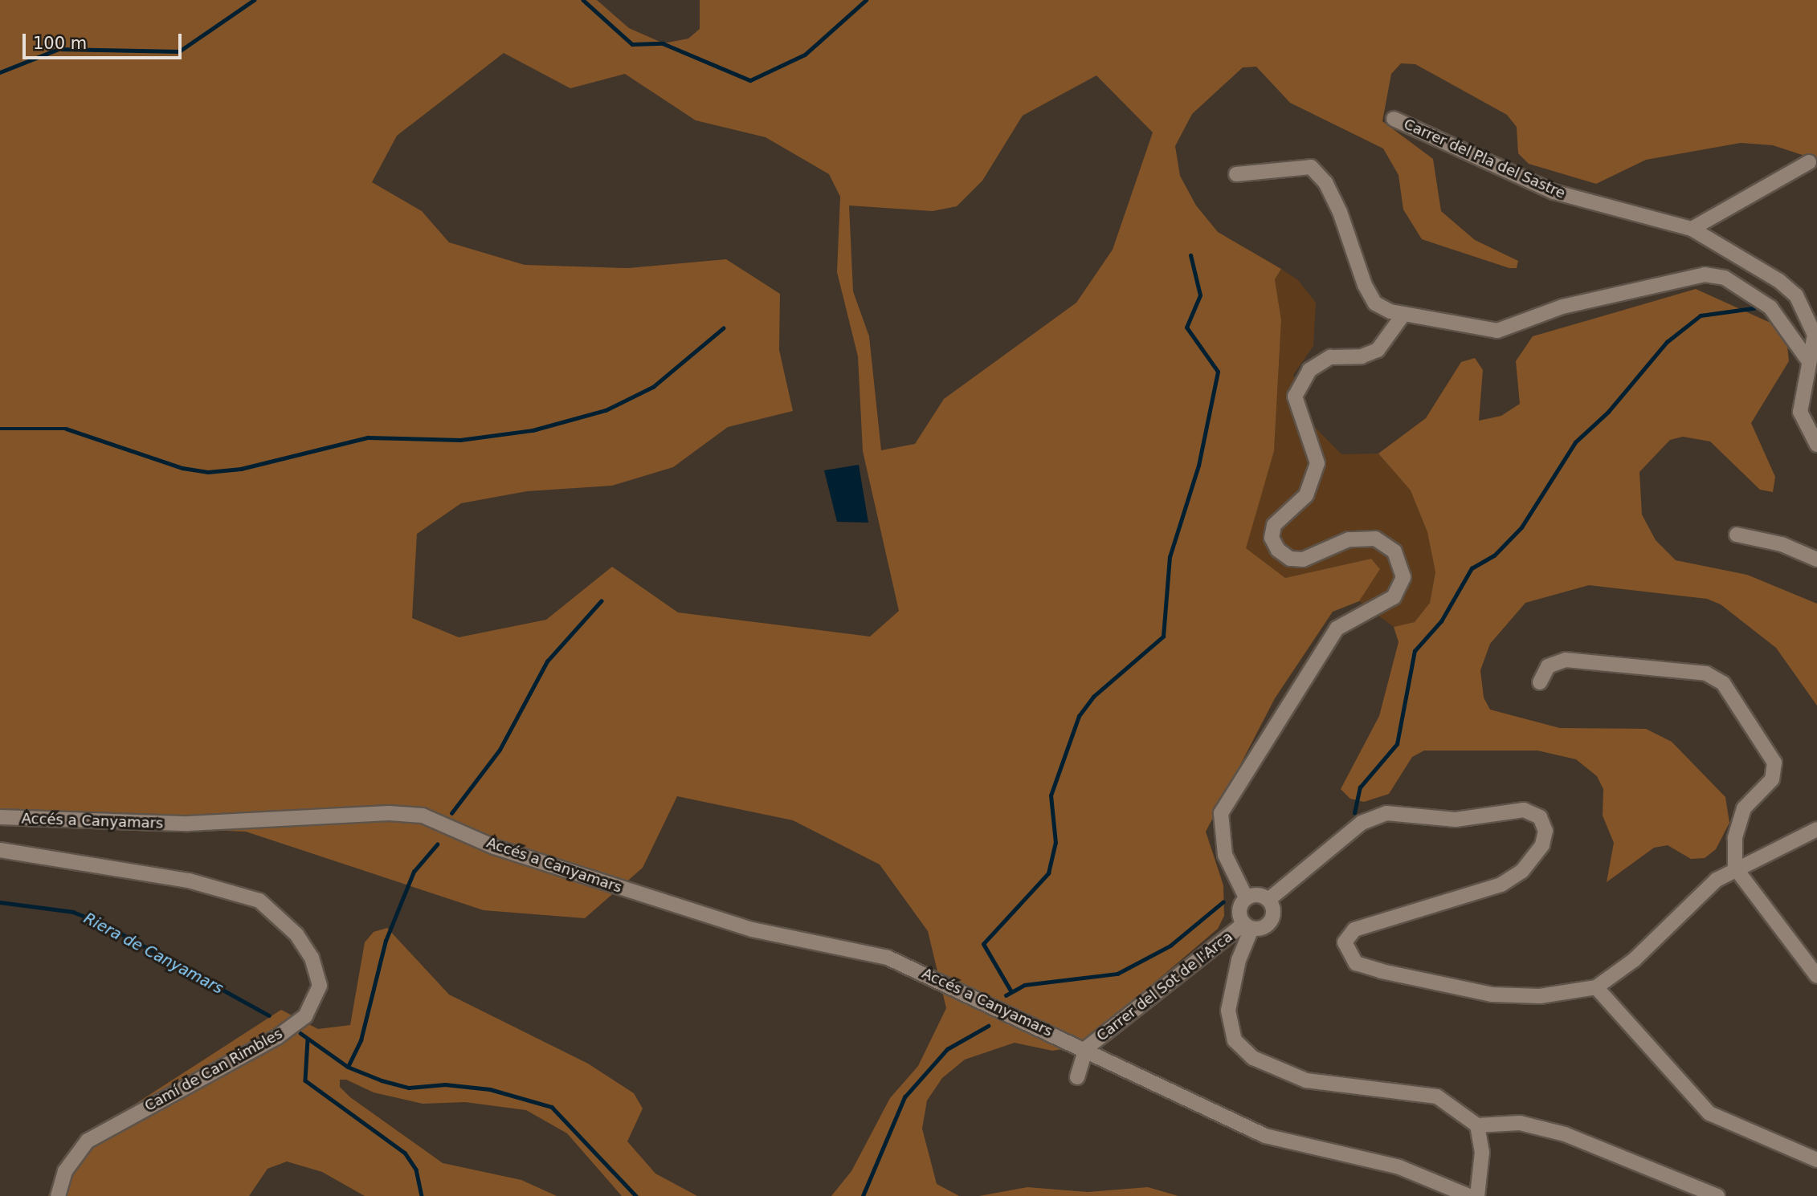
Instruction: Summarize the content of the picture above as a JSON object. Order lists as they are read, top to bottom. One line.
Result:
{"streets":{"street":["Carrer del Pla del Sastre","Accés a Canyamars","Carrer del Sot de l'Arca","Camí de Can Rimbles"]},"crossings":[["Accés a Canyamars","Carrer del Sot de l'Arca"]],"water":["Riera de Canyamars"],"scale_bar":"100 m"}
